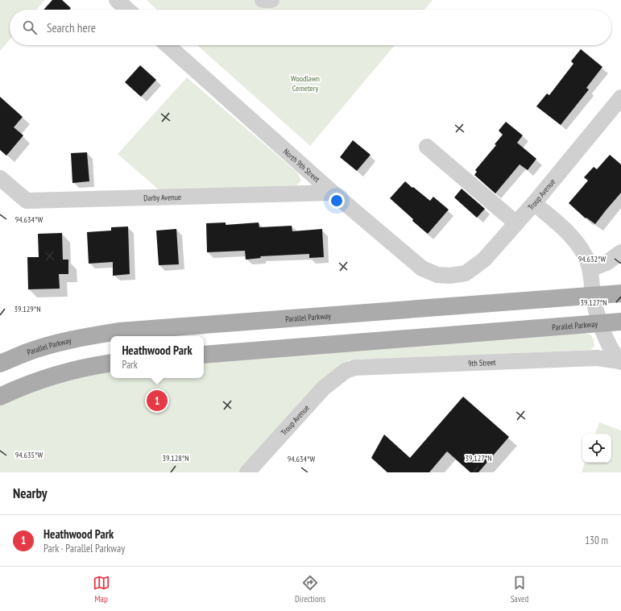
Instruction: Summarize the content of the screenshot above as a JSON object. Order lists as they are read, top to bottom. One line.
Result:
{"streets":{"main road":["Parallel Parkway"],"street":["North 9th Street","Troup Avenue","Darby Avenue","9th Street"]},"crossings":[["North 9th Street","Troup Avenue"],["North 9th Street","Darby Avenue"],["Troup Avenue","9th Street"]],"parks":["Woodlawn Cemetery"],"page":{"search":"Search here","popup":["Heathwood Park","Park"],"pins":"1","heading":"Nearby","list":[{"mark":"1","name":"Heathwood Park","note":"Park · Parallel Parkway","value":"130 m"}],"nav":["Map","Directions","Saved"]},"coordinates":["94.634°W","94.632°W","39.127°N","39.129°N","94.635°W","39.128°N"]}
